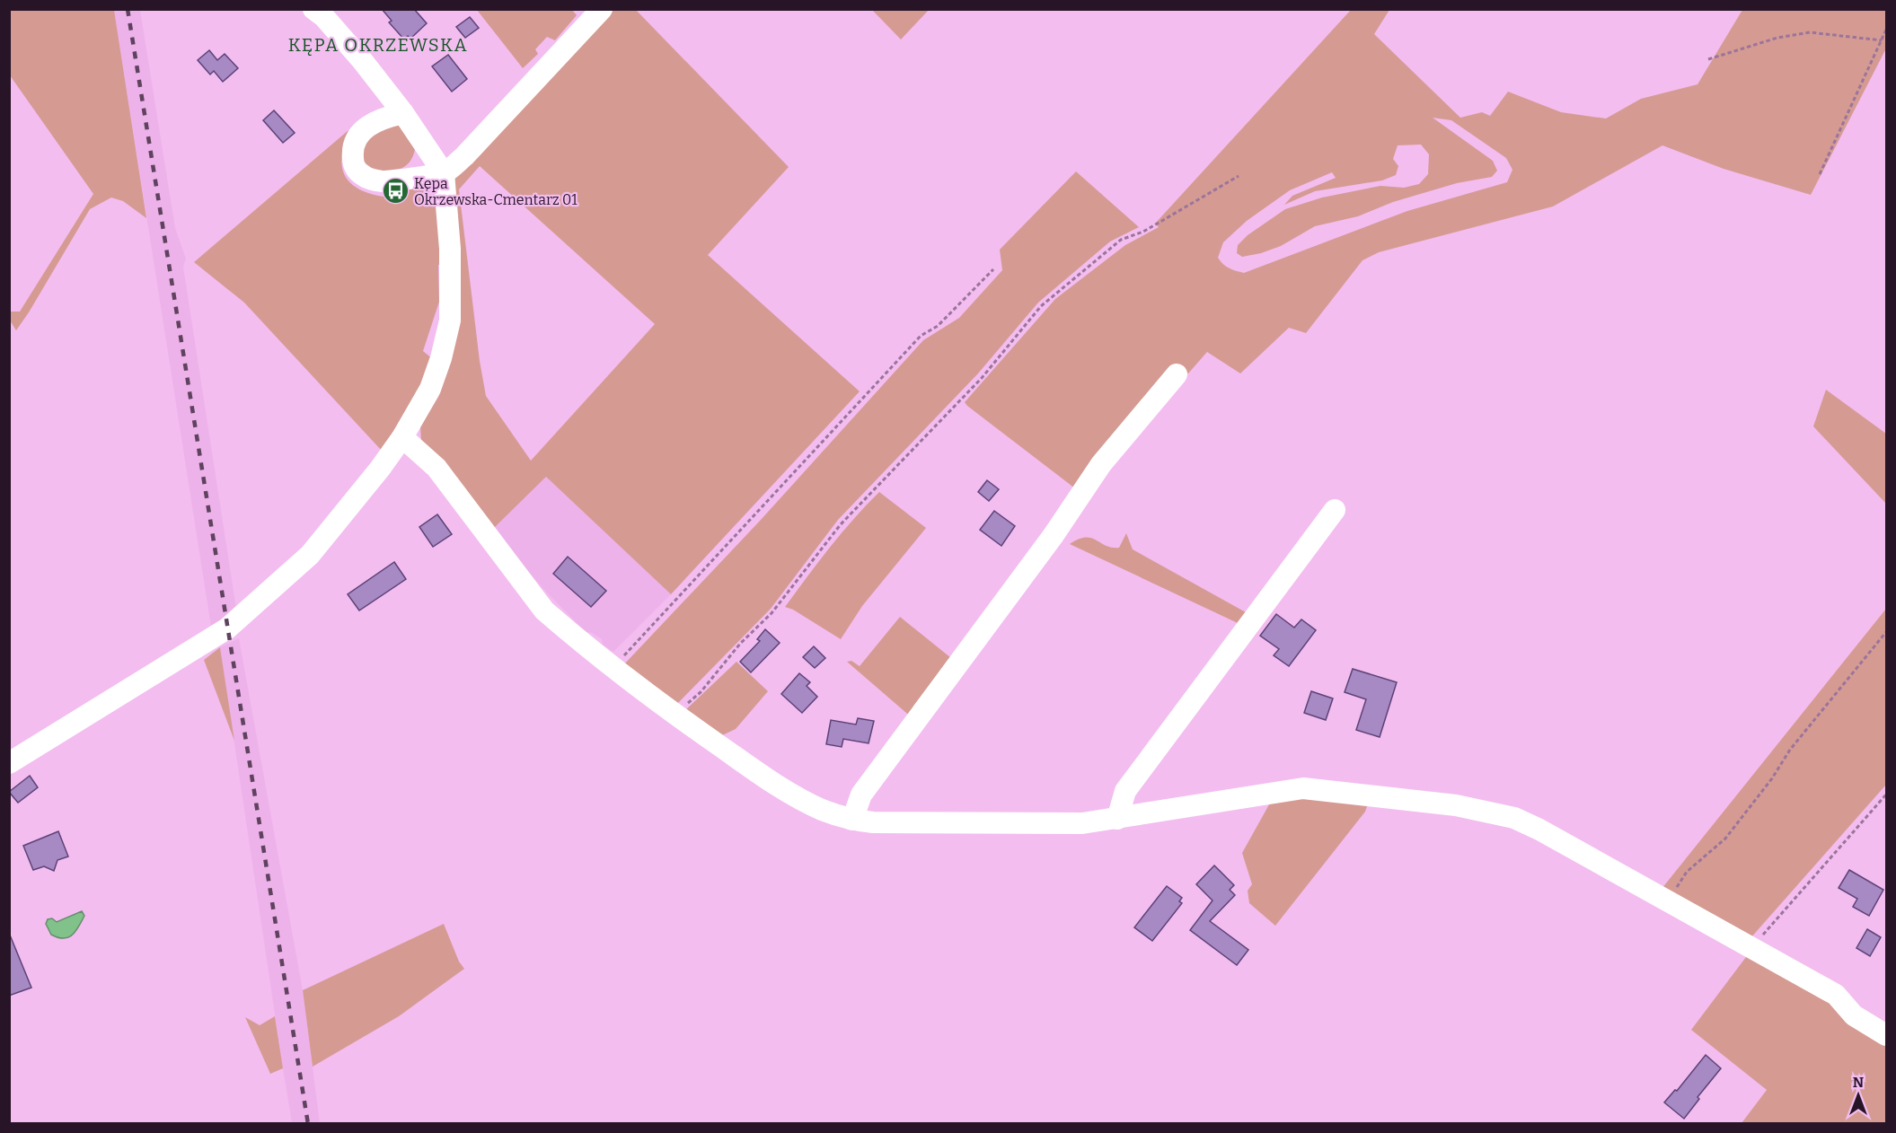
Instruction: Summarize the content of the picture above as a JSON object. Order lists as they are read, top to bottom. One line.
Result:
{"districts":["KĘPA OKRZEWSKA"],"places":{"bus stop":["Kępa Okrzewska-Cmentarz 01"]},"north":"top"}
